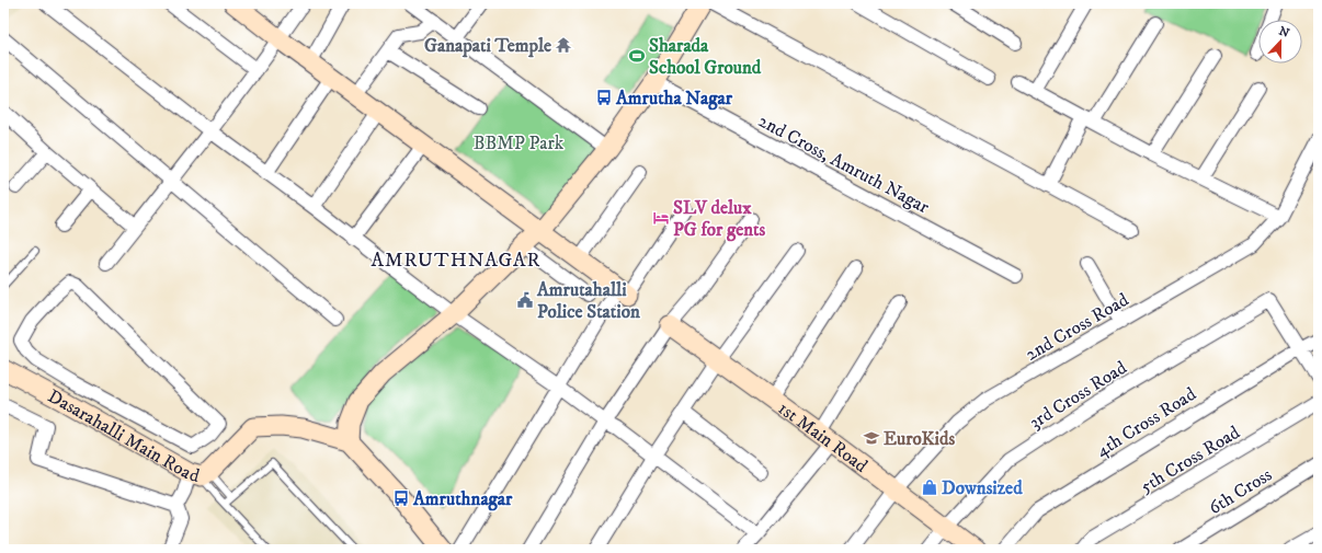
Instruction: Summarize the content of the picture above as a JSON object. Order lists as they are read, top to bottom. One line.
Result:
{"streets":{"street":["2nd Cross, Amruth Nagar","2nd Cross Road","3rd Cross Road","4th Cross Road","Dasarahalli Main Road","1st Main Road","5th Cross Road","6th Cross"]},"crossings":[["2nd Cross Road","1st Main Road"],["3rd Cross Road","4th Cross Road"],["3rd Cross Road","1st Main Road"]],"districts":["AMRUTHNAGAR"],"parks":["BBMP Park"],"places":{"temple":["Ganapati Temple"],"sports":["Sharada School Ground"],"bus stop":["Amrutha Nagar","Amruthnagar"],"hotel":["SLV delux PG for gents"],"public building":["Amrutahalli Police Station"],"school or university":["EuroKids"],"shop":["Downsized"]},"north":"top"}
